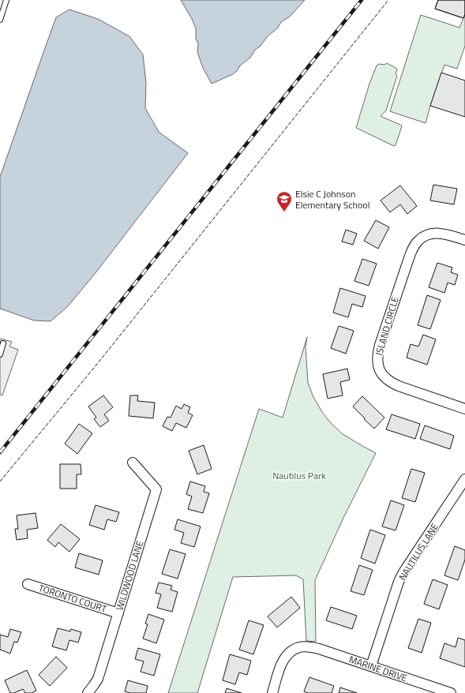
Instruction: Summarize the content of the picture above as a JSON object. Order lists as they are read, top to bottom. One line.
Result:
{"streets":{"street":["ISLAND CIRCLE","NAUTILUS LANE","WILDWOOD LANE","TORONTO COURT","MARINE DRIVE"]},"crossings":[["NAUTILUS LANE","MARINE DRIVE"],["WILDWOOD LANE","TORONTO COURT"]],"parks":["Nautilus Park"],"places":{"school or university":["Elsie C Johnson Elementary School"]}}
